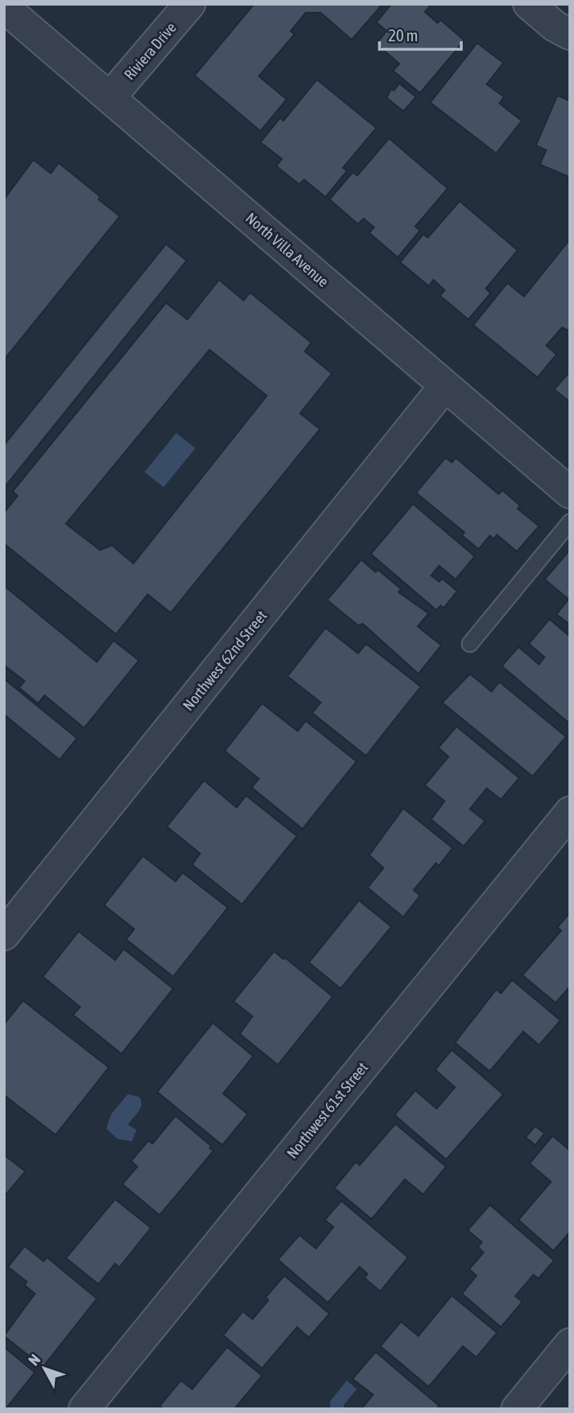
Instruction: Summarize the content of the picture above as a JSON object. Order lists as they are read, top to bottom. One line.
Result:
{"streets":{"street":["Riviera Drive","North Villa Avenue","Northwest 62nd Street","Northwest 61st Street"]},"crossings":[["Riviera Drive","North Villa Avenue"],["North Villa Avenue","Northwest 62nd Street"]],"scale_bar":"20 m","north":"top left"}
